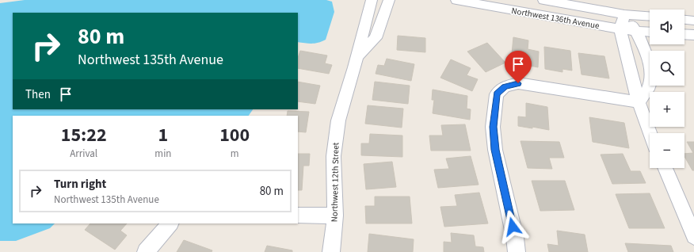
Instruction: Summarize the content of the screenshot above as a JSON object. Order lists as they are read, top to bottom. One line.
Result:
{"streets":{"street":["Northwest 136th Avenue","Northwest 12th Street"]},"page":{"map_buttons":["+","−"],"turn":["80 m","Northwest 135th Avenue"],"then":"Then","eta":["15:22","Arrival","1","min","100","m"],"list":[{"name":"Turn right","note":"Northwest 135th Avenue","value":"80 m"}]}}
